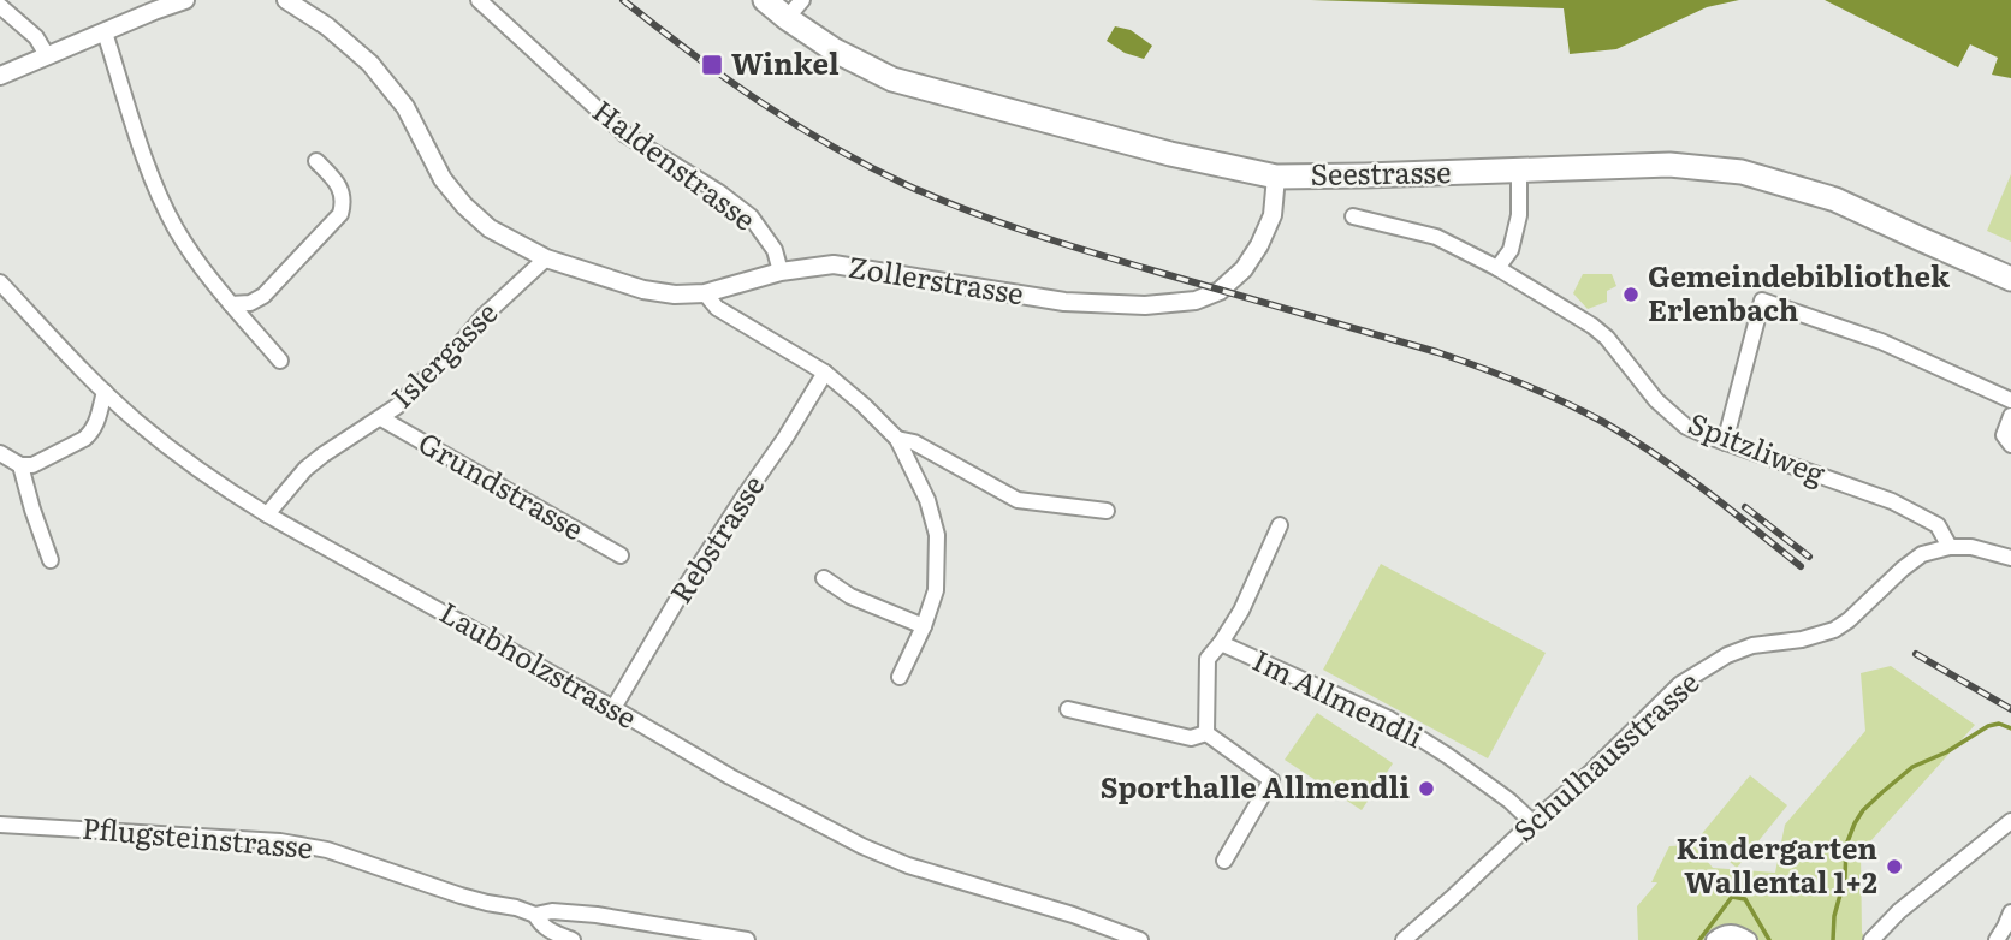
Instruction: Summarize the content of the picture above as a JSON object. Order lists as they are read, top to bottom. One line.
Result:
{"streets":{"main road":["Seestrasse"],"street":["Haldenstrasse","Zollerstrasse","Islergasse","Spitzliweg","Grundstrasse","Rebstrasse","Laubholzstrasse","Im Allmendli","Schulhausstrasse","Pflugsteinstrasse"]},"crossings":[["Haldenstrasse","Zollerstrasse"],["Seestrasse","Zollerstrasse"],["Zollerstrasse","Islergasse"],["Islergasse","Grundstrasse"],["Islergasse","Laubholzstrasse"],["Spitzliweg","Schulhausstrasse"],["Rebstrasse","Laubholzstrasse"],["Im Allmendli","Schulhausstrasse"]],"places":{"transit":["Winkel"],"other":["Gemeindebibliothek Erlenbach","Sporthalle Allmendli","Kindergarten Wallental 1+2"]}}
